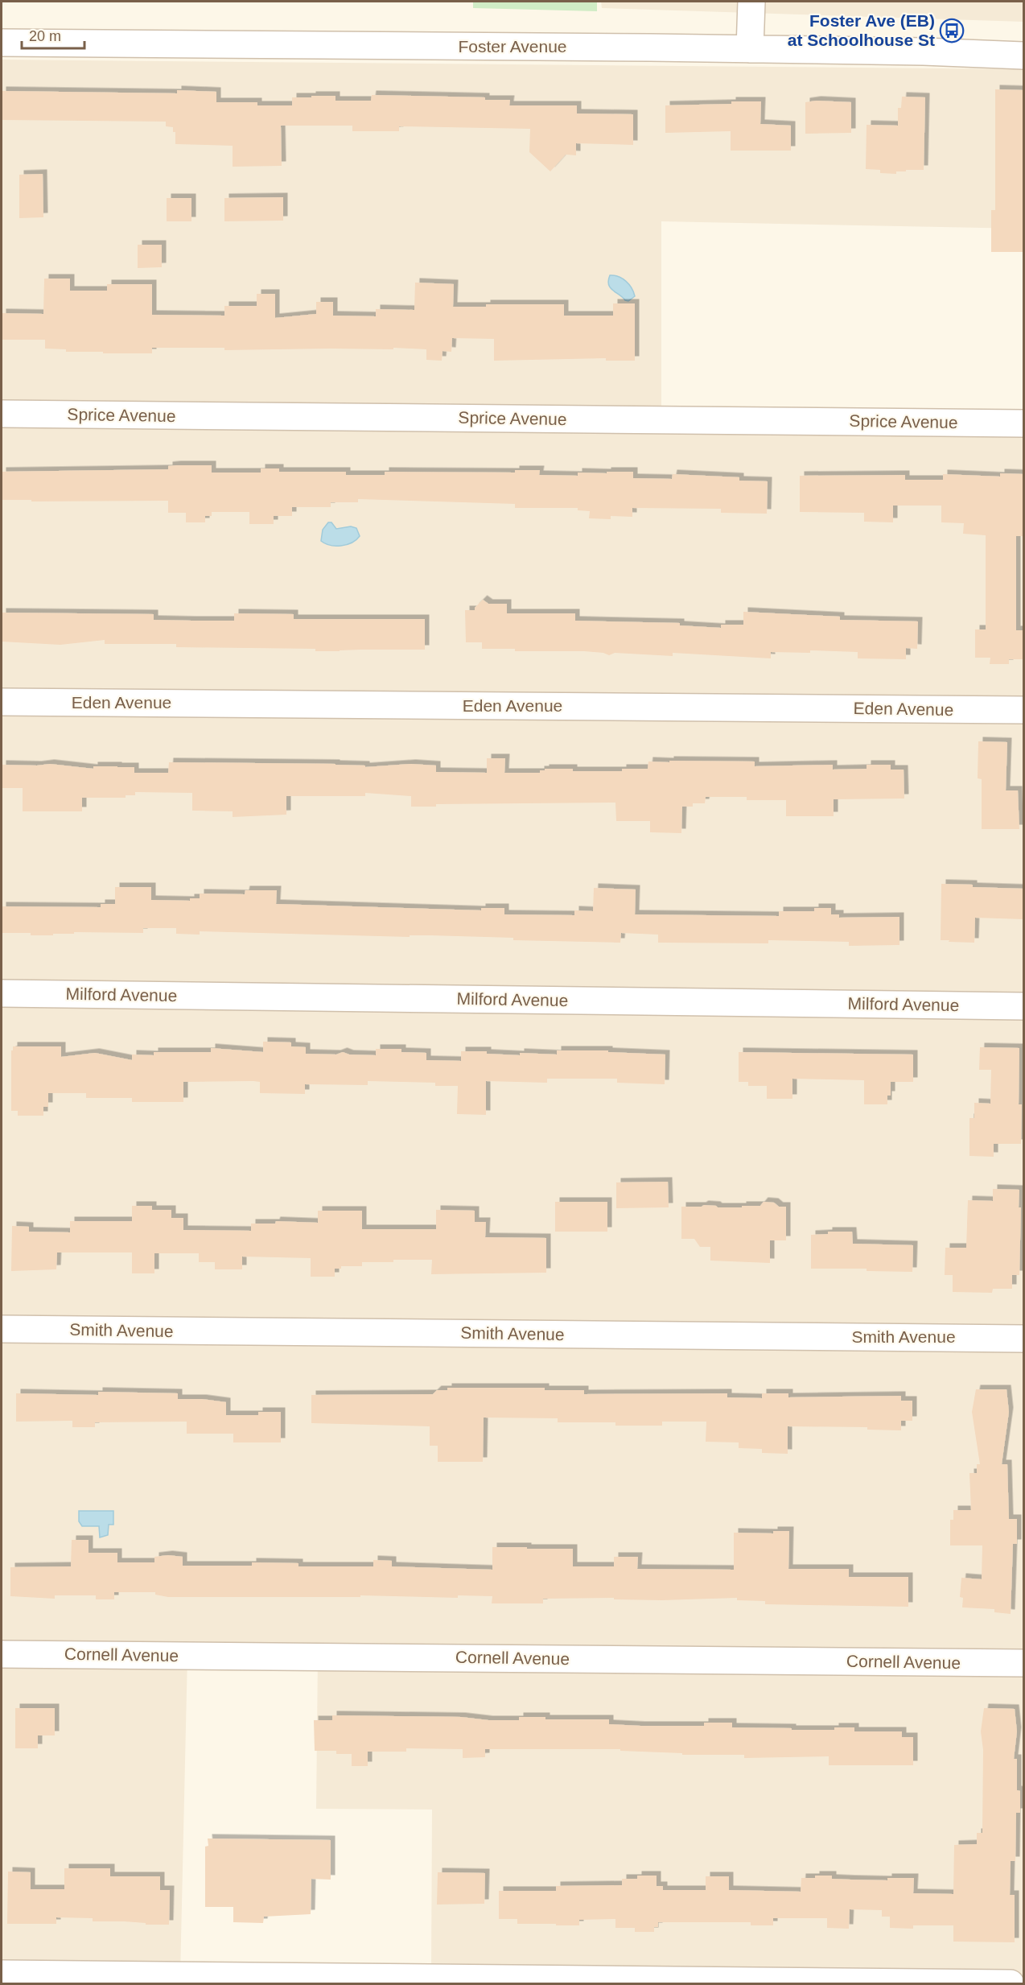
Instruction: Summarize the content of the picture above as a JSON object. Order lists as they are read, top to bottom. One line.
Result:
{"streets":{"street":["Foster Avenue","Sprice Avenue","Eden Avenue","Milford Avenue","Smith Avenue","Cornell Avenue"]},"places":{"bus stop":["Foster Ave (EB) at Schoolhouse St"]},"scale_bar":"20 m"}
